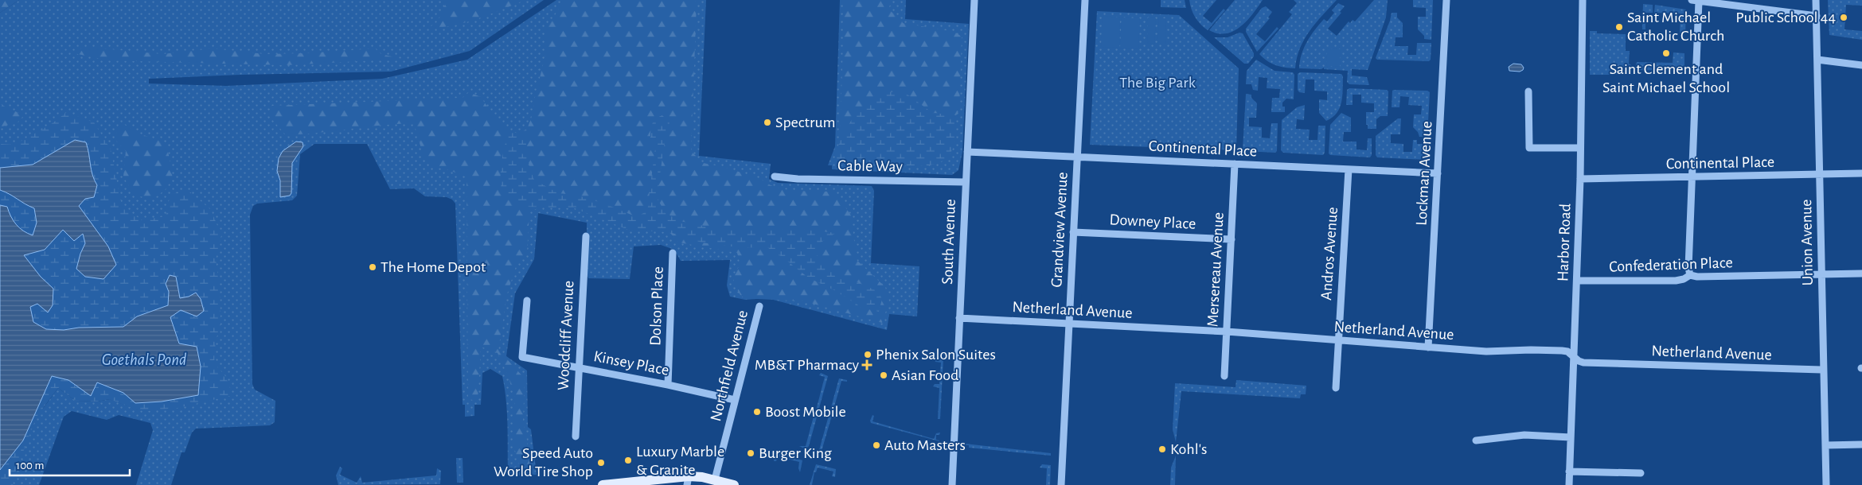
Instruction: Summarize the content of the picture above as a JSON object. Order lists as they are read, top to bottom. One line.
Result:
{"streets":{"street":["Continental Place","Cable Way","Lockman Avenue","Downey Place","Grandview Avenue","South Avenue","Harbor Road","Union Avenue","Andros Avenue","Confederation Place","Mersereau Avenue","Dolson Place","Netherland Avenue","Woodcliff Avenue","Kinsey Place","Northfield Avenue"]},"crossings":[["Continental Place","Lockman Avenue"],["Continental Place","Grandview Avenue"],["Continental Place","South Avenue"],["Continental Place","Harbor Road"],["Continental Place","Union Avenue"],["Continental Place","Andros Avenue"],["Continental Place","Mersereau Avenue"],["Cable Way","South Avenue"],["Lockman Avenue","Netherland Avenue"],["Downey Place","Grandview Avenue"],["Downey Place","Mersereau Avenue"],["Grandview Avenue","Netherland Avenue"],["South Avenue","Netherland Avenue"],["Harbor Road","Confederation Place"],["Harbor Road","Netherland Avenue"],["Union Avenue","Confederation Place"],["Union Avenue","Netherland Avenue"],["Andros Avenue","Netherland Avenue"],["Mersereau Avenue","Netherland Avenue"],["Dolson Place","Kinsey Place"],["Woodcliff Avenue","Kinsey Place"],["Kinsey Place","Northfield Avenue"]],"water":["Goethals Pond"],"parks":["The Big Park"],"places":{"other":["Public School 44","Saint Michael Catholic Church","Saint Clement and Saint Michael School","Spectrum","The Home Depot","Phenix Salon Suites","Asian Food","Boost Mobile","Auto Masters","Kohl's","Burger King","Luxury Marble & Granite","Speed Auto World Tire Shop"],"health":["MB&T Pharmacy"]},"scale_bar":"100 m"}
